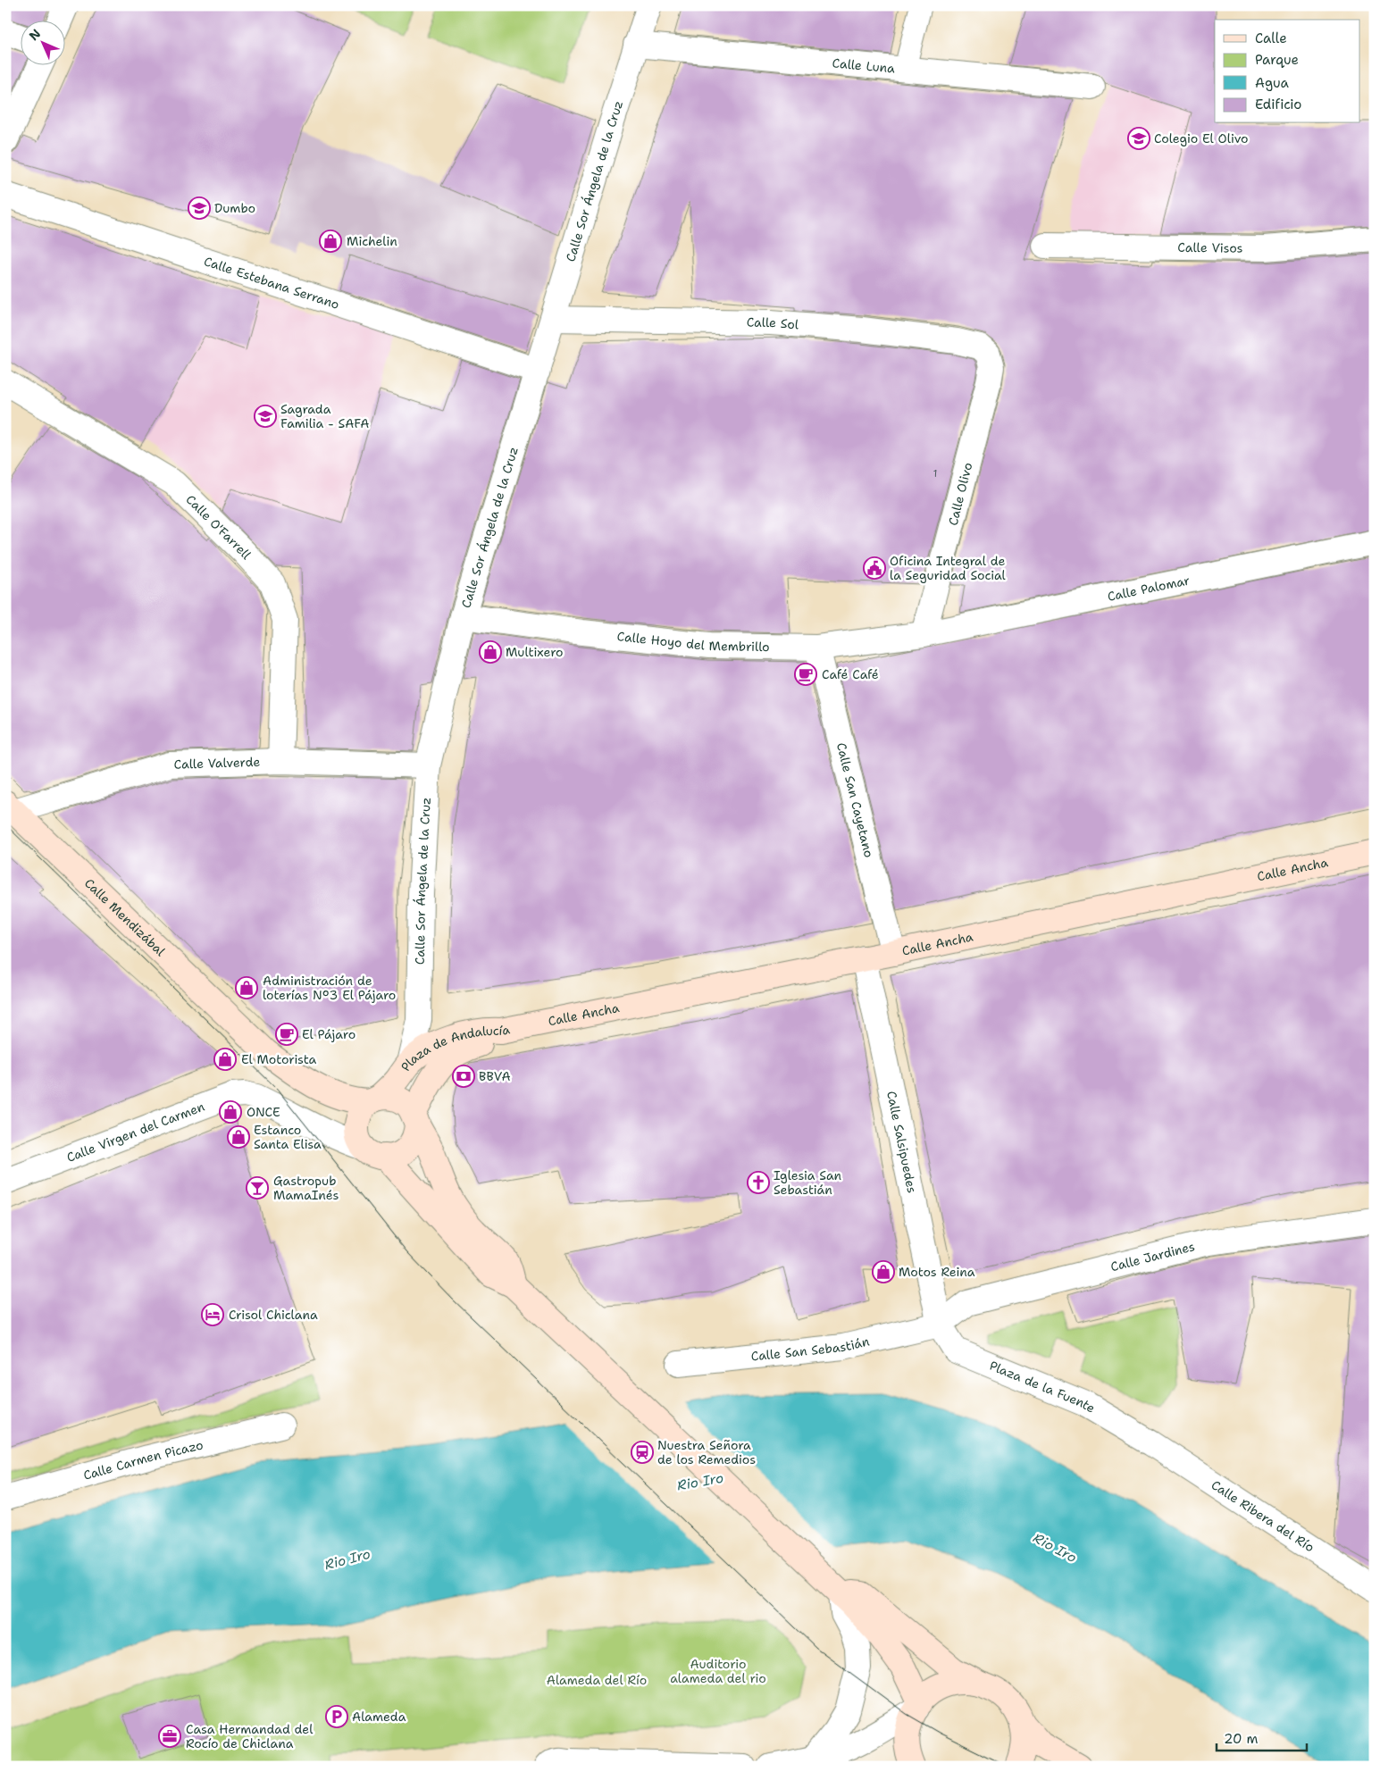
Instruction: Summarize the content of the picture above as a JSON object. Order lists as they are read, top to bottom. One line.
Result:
{"streets":{"main road":["Calle Ancha","Calle Mendizábal","Plaza de Andalucía"],"street":["Calle Luna","Calle Sor Ángela de la Cruz","Calle Visos","Calle Estebana Serrano","Calle Sol","Calle Olivo","Calle O'Farrell","Calle Palomar","Calle Hoyo del Membrillo","Calle Valverde","Calle San Cayetano","Calle Virgen del Carmen","Calle Salsipuedes","Calle Jardines","Calle San Sebastián","Plaza de la Fuente","Calle Carmen Picazo","Calle Ribera del Río"]},"crossings":[["Calle Luna","Calle Sor Ángela de la Cruz"],["Calle Sor Ángela de la Cruz","Calle Estebana Serrano"],["Calle Sor Ángela de la Cruz","Calle Sol"],["Calle Sor Ángela de la Cruz","Calle Hoyo del Membrillo"],["Calle Sor Ángela de la Cruz","Calle Valverde"],["Calle Sor Ángela de la Cruz","Plaza de Andalucía"],["Calle Sol","Calle Olivo"],["Calle Olivo","Calle Palomar"],["Calle Olivo","Calle Hoyo del Membrillo"],["Calle O'Farrell","Calle Valverde"],["Calle Palomar","Calle Hoyo del Membrillo"],["Calle Hoyo del Membrillo","Calle San Cayetano"],["Calle Valverde","Calle Mendizábal"],["Calle San Cayetano","Calle Ancha"],["Calle Ancha","Plaza de Andalucía"],["Calle Ancha","Calle Salsipuedes"],["Calle Mendizábal","Plaza de Andalucía"],["Calle Mendizábal","Calle Virgen del Carmen"],["Plaza de Andalucía","Calle Virgen del Carmen"],["Calle Salsipuedes","Calle Jardines"],["Calle Salsipuedes","Calle San Sebastián"],["Calle Salsipuedes","Plaza de la Fuente"],["Calle Jardines","Calle San Sebastián"],["Calle Jardines","Plaza de la Fuente"],["Calle San Sebastián","Plaza de la Fuente"],["Plaza de la Fuente","Calle Ribera del Río"]],"water":["Rio Iro"],"parks":["Auditorio alameda del rio","Alameda del Río"],"places":{"school or university":["Colegio El Olivo","Dumbo","Sagrada Familia - SAFA"],"shop":["Michelin","Multixero","Administración de loterías N°3 El Pájaro","El Motorista","ONCE","Estanco Santa Elisa","Motos Reina"],"public building":["Oficina Integral de la Seguridad Social"],"cafe":["Café Café","El Pájaro"],"bank":["BBVA"],"church":["Iglesia San Sebastián"],"bar":["Gastropub MamaInés"],"hotel":["Crisol Chiclana"],"station":["Nuestra Señora de los Remedios"],"parking":["Alameda"],"office":["Casa Hermandad del Rocío de Chiclana"]},"house_numbers":["1"],"legend":["Calle","Parque","Agua","Edificio"],"scale_bar":"20 m","north":"top left"}
